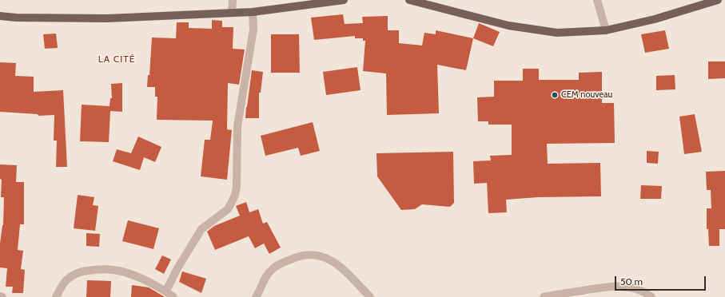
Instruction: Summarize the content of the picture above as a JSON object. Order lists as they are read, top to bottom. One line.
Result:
{"districts":["LA CITÉ"],"places":["CEM nouveau"],"scale_bar":"50 m"}
